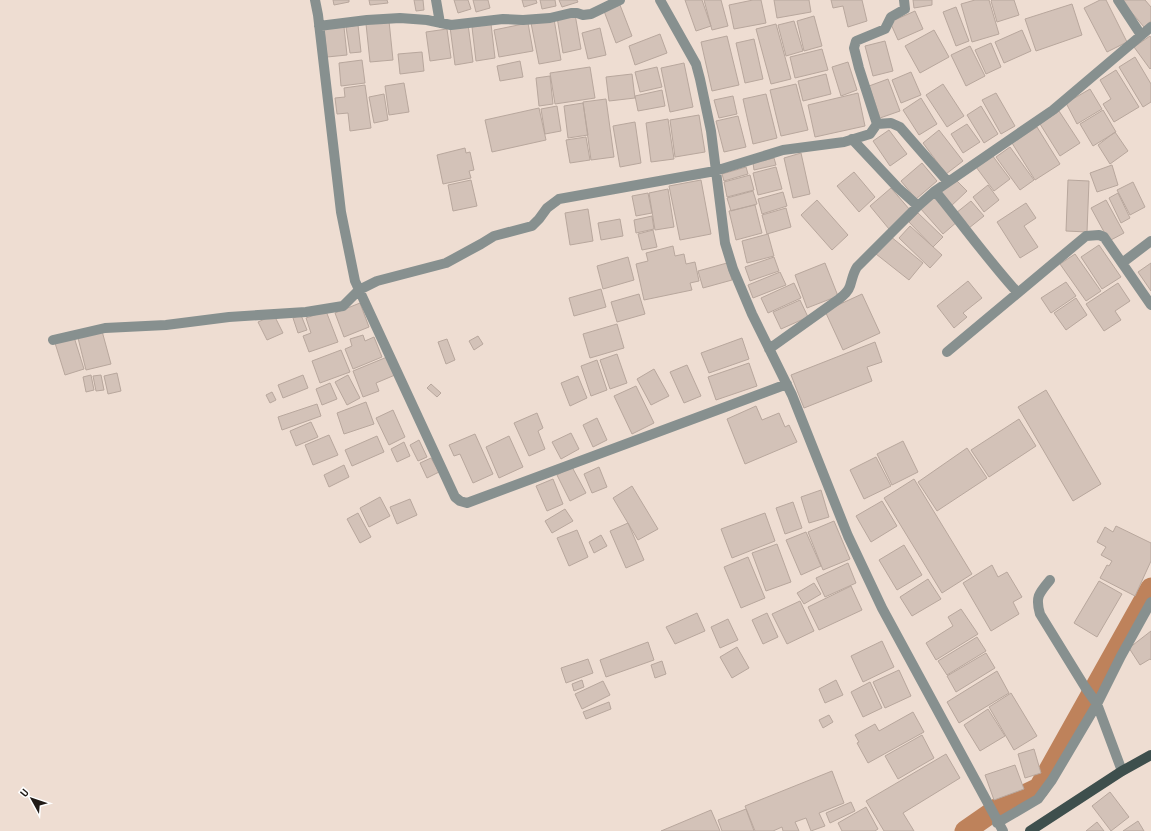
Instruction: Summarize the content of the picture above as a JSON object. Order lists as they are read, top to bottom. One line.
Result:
{"north":"top left"}
